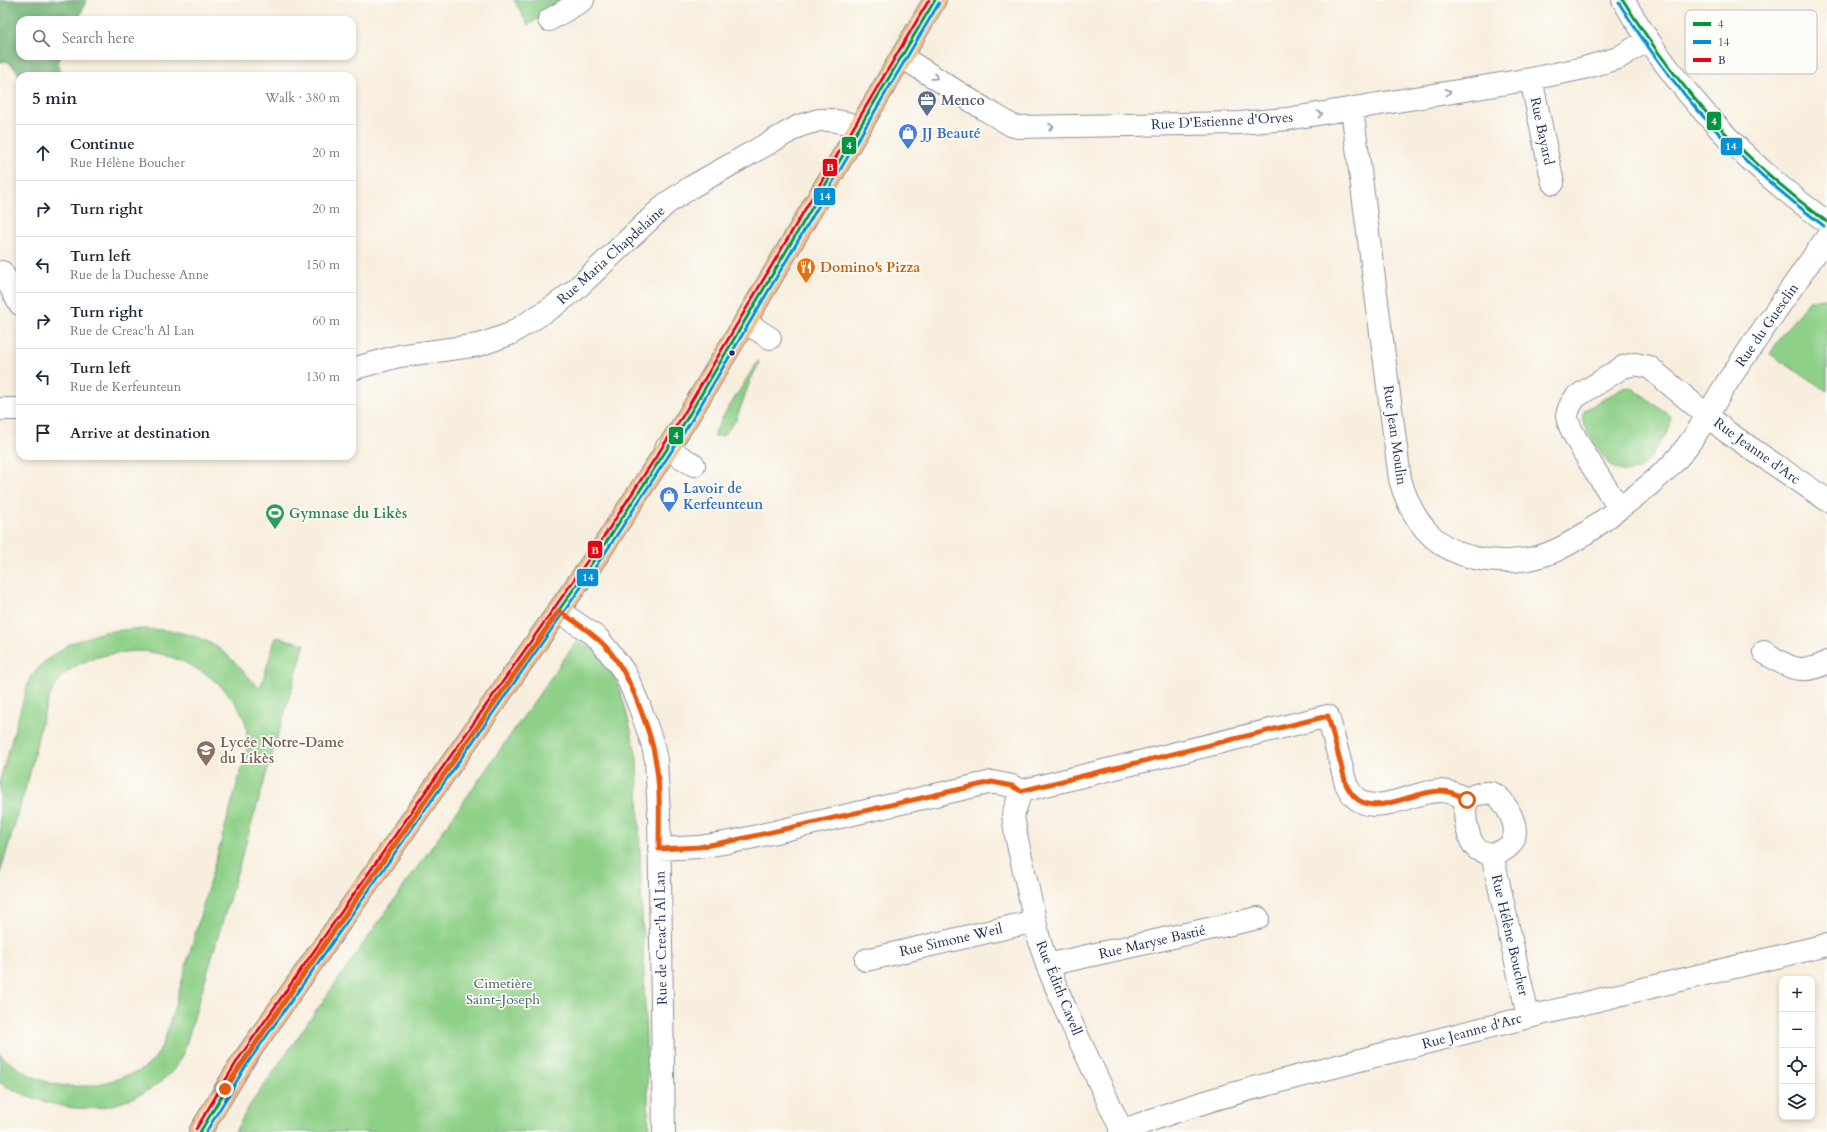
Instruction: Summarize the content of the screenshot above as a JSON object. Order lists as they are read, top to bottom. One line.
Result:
{"streets":{"street":["Rue D'Estienne d'Orves","Rue Bayard","Rue Maria Chapdelaine","Rue du Guesclin","Rue Jean Moulin","Rue Jeanne d'Arc","Rue Hélène Boucher","Rue de Creac'h Al Lan","Rue Simone Weil","Rue Maryse Bastié","Rue Édith Cavell"]},"crossings":[["Rue D'Estienne d'Orves","Rue Bayard"],["Rue D'Estienne d'Orves","Rue Jean Moulin"],["Rue du Guesclin","Rue Jean Moulin"],["Rue du Guesclin","Rue Jeanne d'Arc"],["Rue Jean Moulin","Rue Jeanne d'Arc"],["Rue Jeanne d'Arc","Rue Hélène Boucher"],["Rue Jeanne d'Arc","Rue Édith Cavell"],["Rue Simone Weil","Rue Édith Cavell"],["Rue Maryse Bastié","Rue Édith Cavell"]],"one_way":["Rue D'Estienne d'Orves"],"parks":["Cimetière Saint-Joseph"],"places":{"office":["Menco"],"shop":["JJ Beauté","Lavoir de Kerfeunteun"],"restaurant":["Domino's Pizza"],"sports":["Gymnase du Likès"],"school or university":["Lycée Notre-Dame du Likès"]},"lines":["transit line 4","transit line B","transit line 14"],"legend":["4","14","B"],"page":{"search":"Search here","heading":["5 min","Walk · 380 m"],"list":[["Continue","Rue Hélène Boucher","20 m"],["Turn right","20 m"],["Turn left","Rue de la Duchesse Anne","150 m"],["Turn right","Rue de Creac'h Al Lan","60 m"],["Turn left","Rue de Kerfeunteun","130 m"],"Arrive at destination"],"map_buttons":["+","−"]}}
